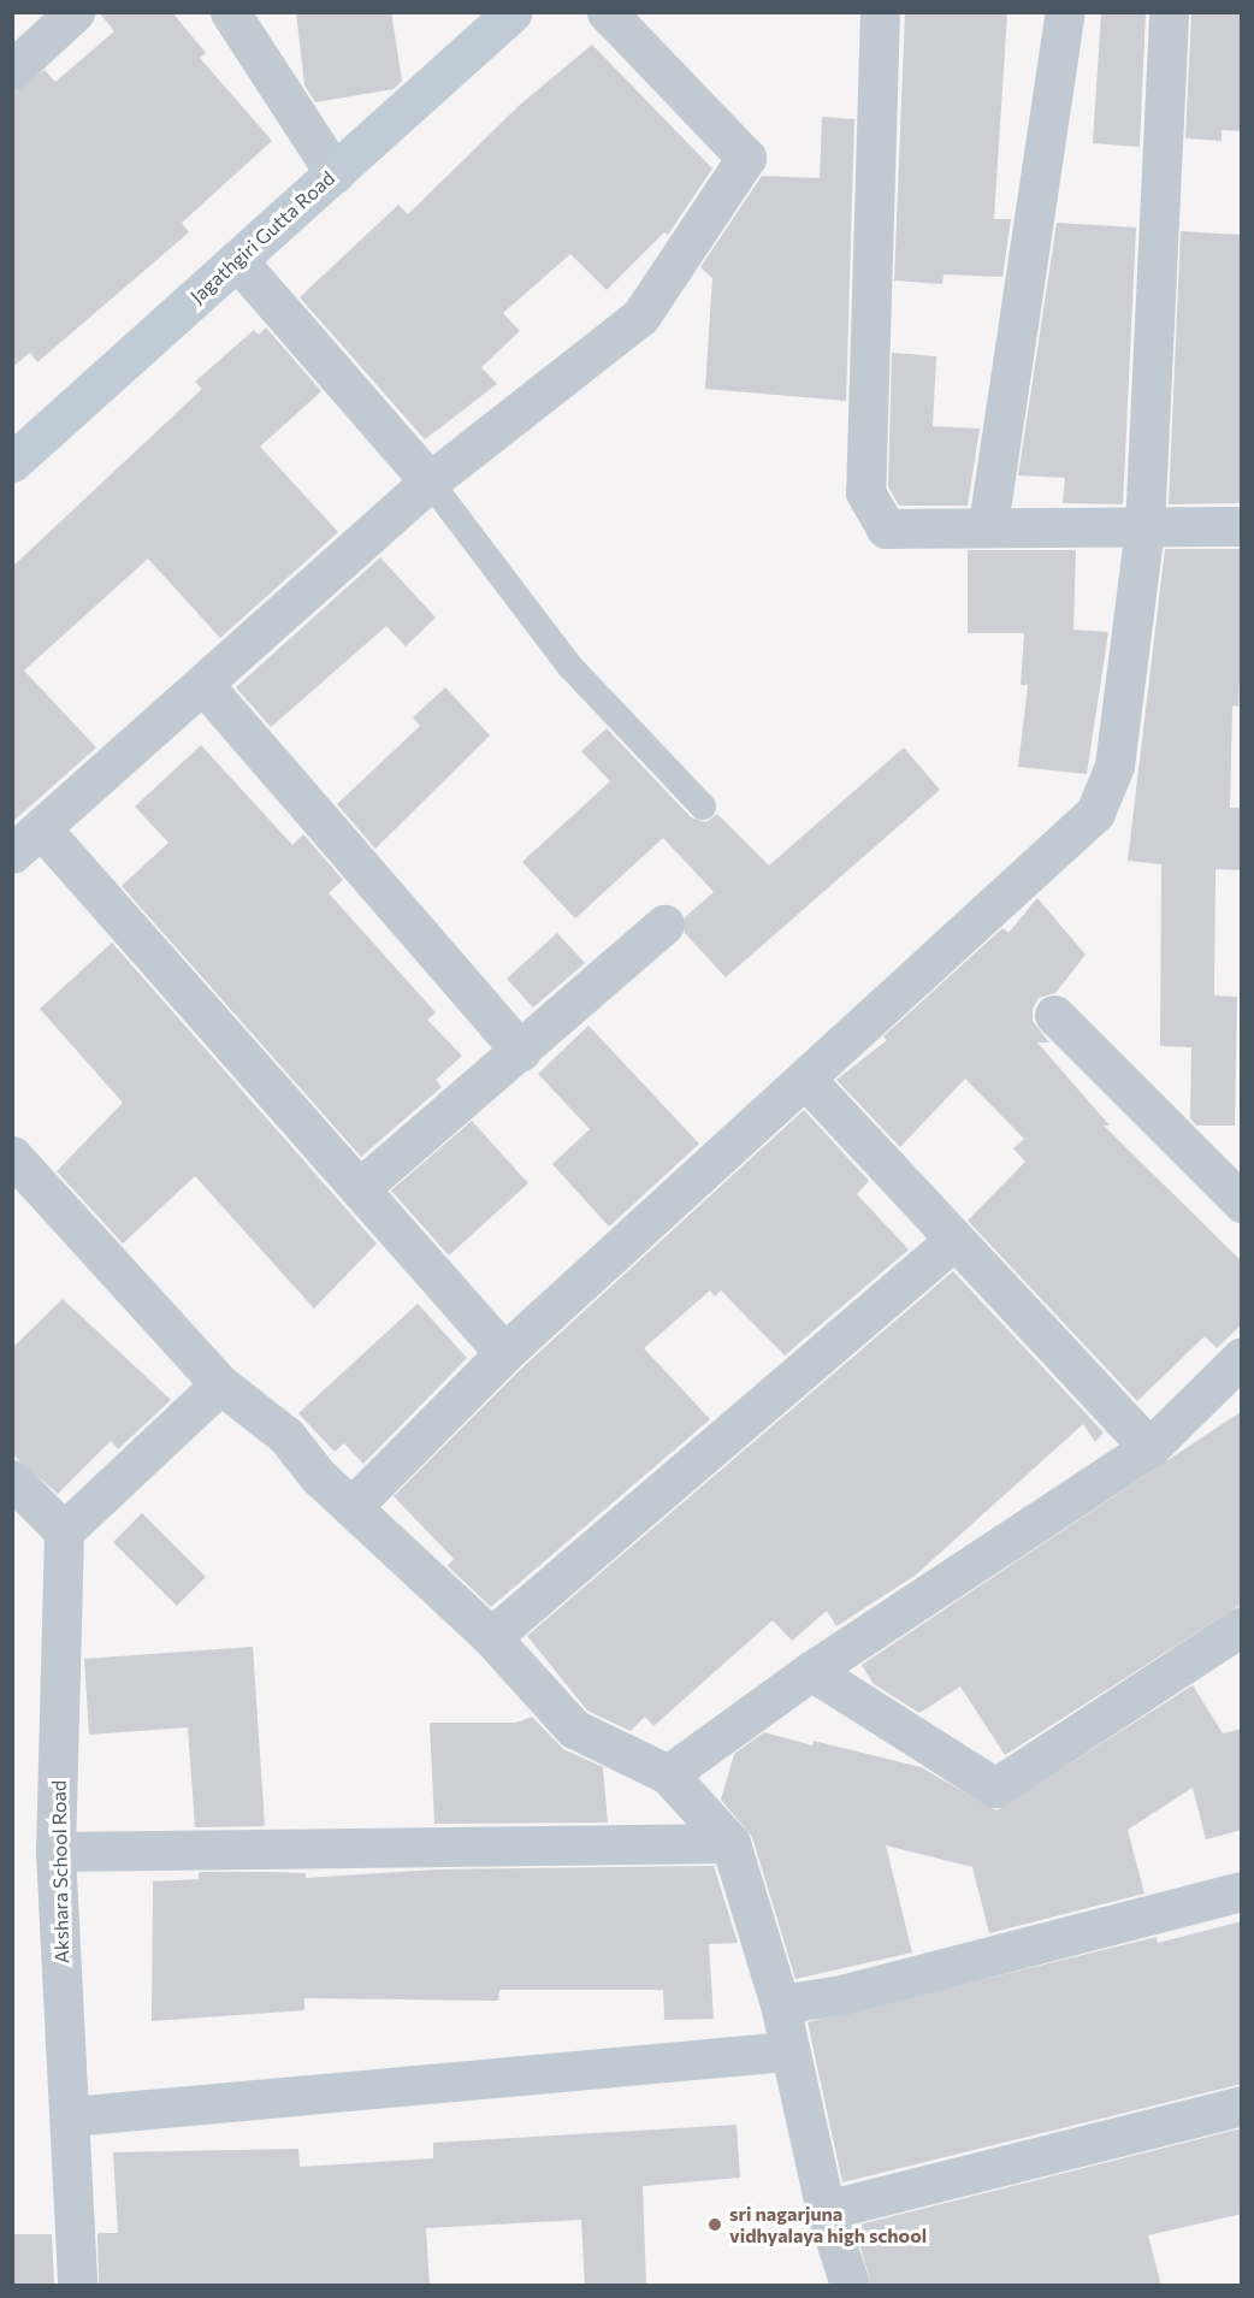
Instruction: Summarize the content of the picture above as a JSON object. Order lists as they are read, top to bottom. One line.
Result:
{"streets":{"street":["Jagathgiri Gutta Road","Akshara School Road"]},"places":["sri nagarjuna vidhyalaya high school"]}
